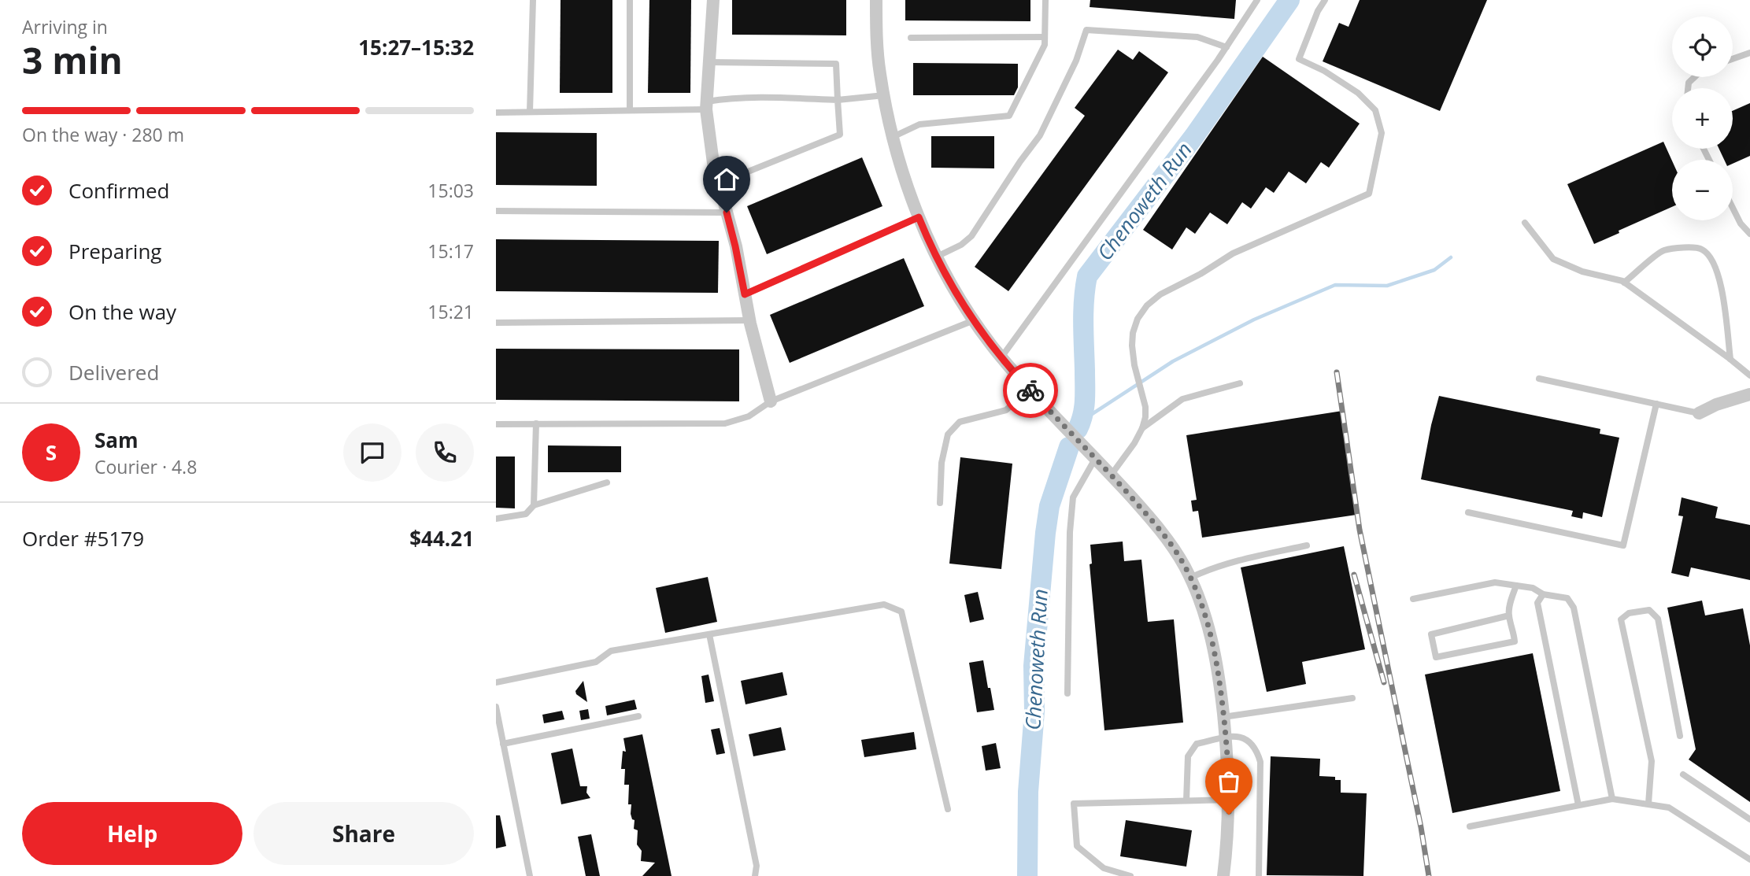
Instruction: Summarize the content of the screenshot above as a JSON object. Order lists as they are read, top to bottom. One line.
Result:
{"water":["Chenoweth Run"],"page":{"heading":["3 min","Arriving in","15:27–15:32"],"panel":["Sam","Courier · 4.8","Order #5179","$44.21"],"map_buttons":["+","−"],"bar":"On the way · 280 m","list":[["Confirmed","15:03"],["Preparing","15:17"],["On the way","15:21"],"Delivered"],"round":"S","buttons":["Help","Share"]}}
